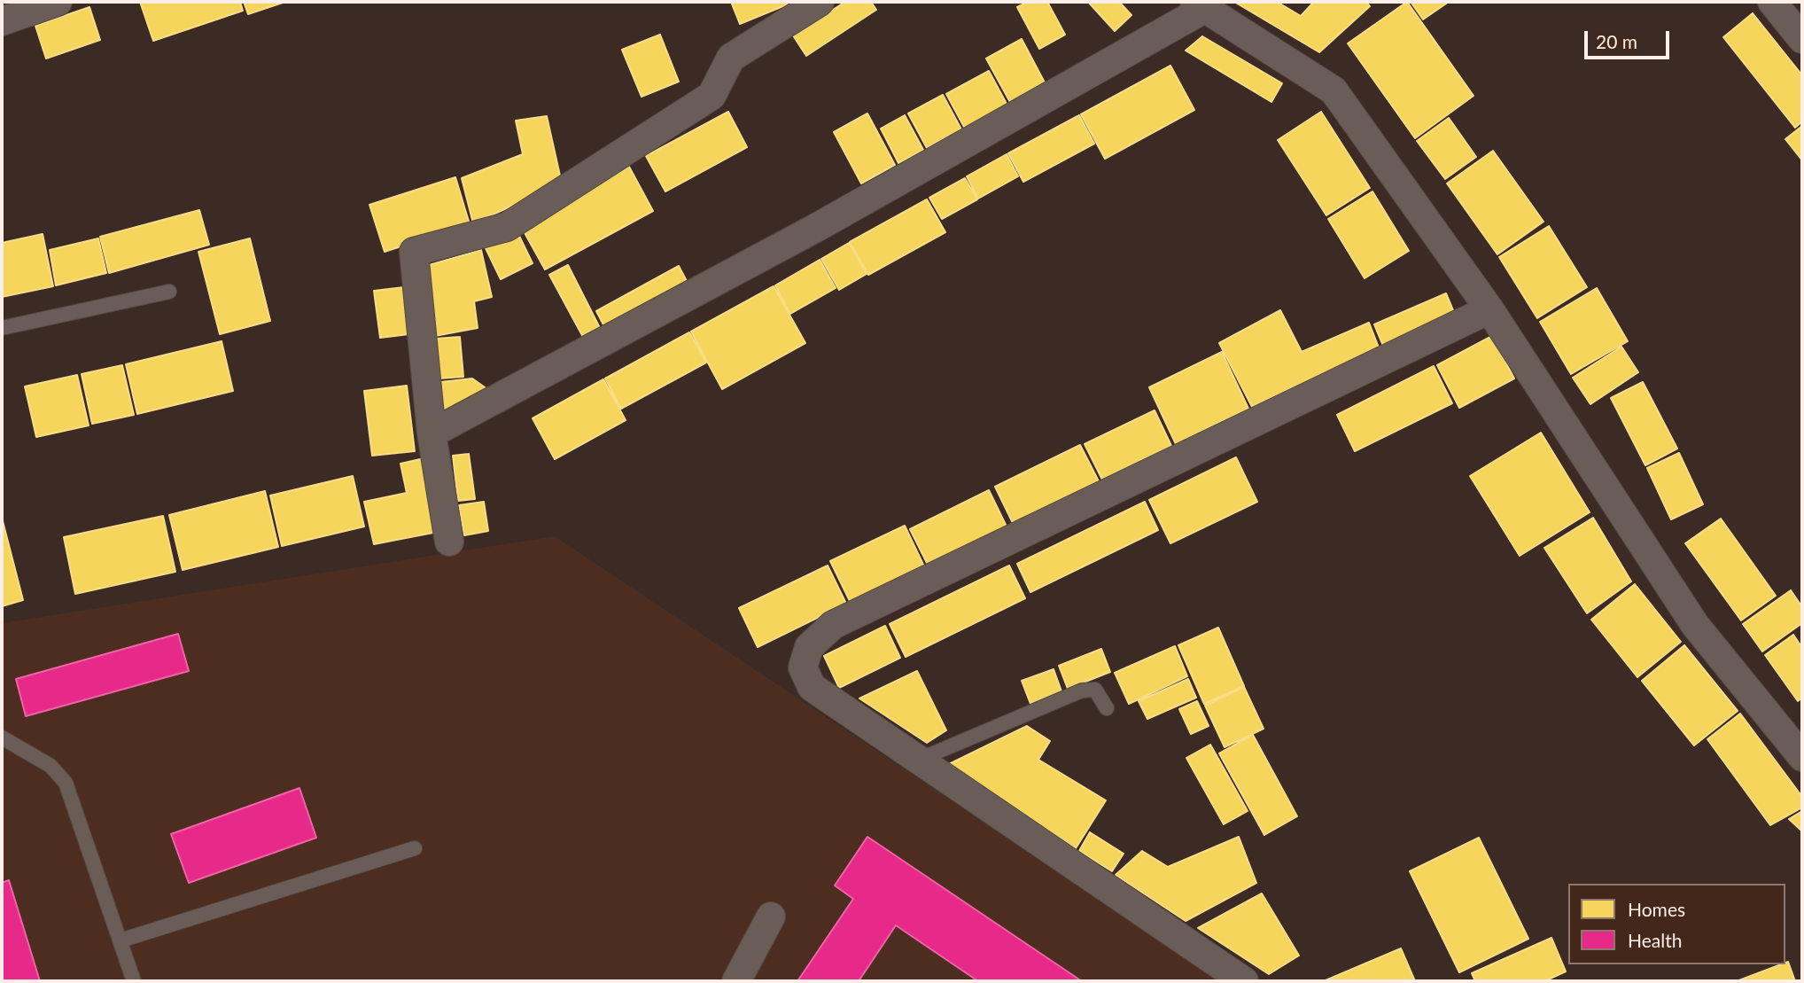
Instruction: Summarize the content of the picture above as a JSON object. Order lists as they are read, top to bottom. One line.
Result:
{"legend":["Homes","Health"],"scale_bar":"20 m"}
